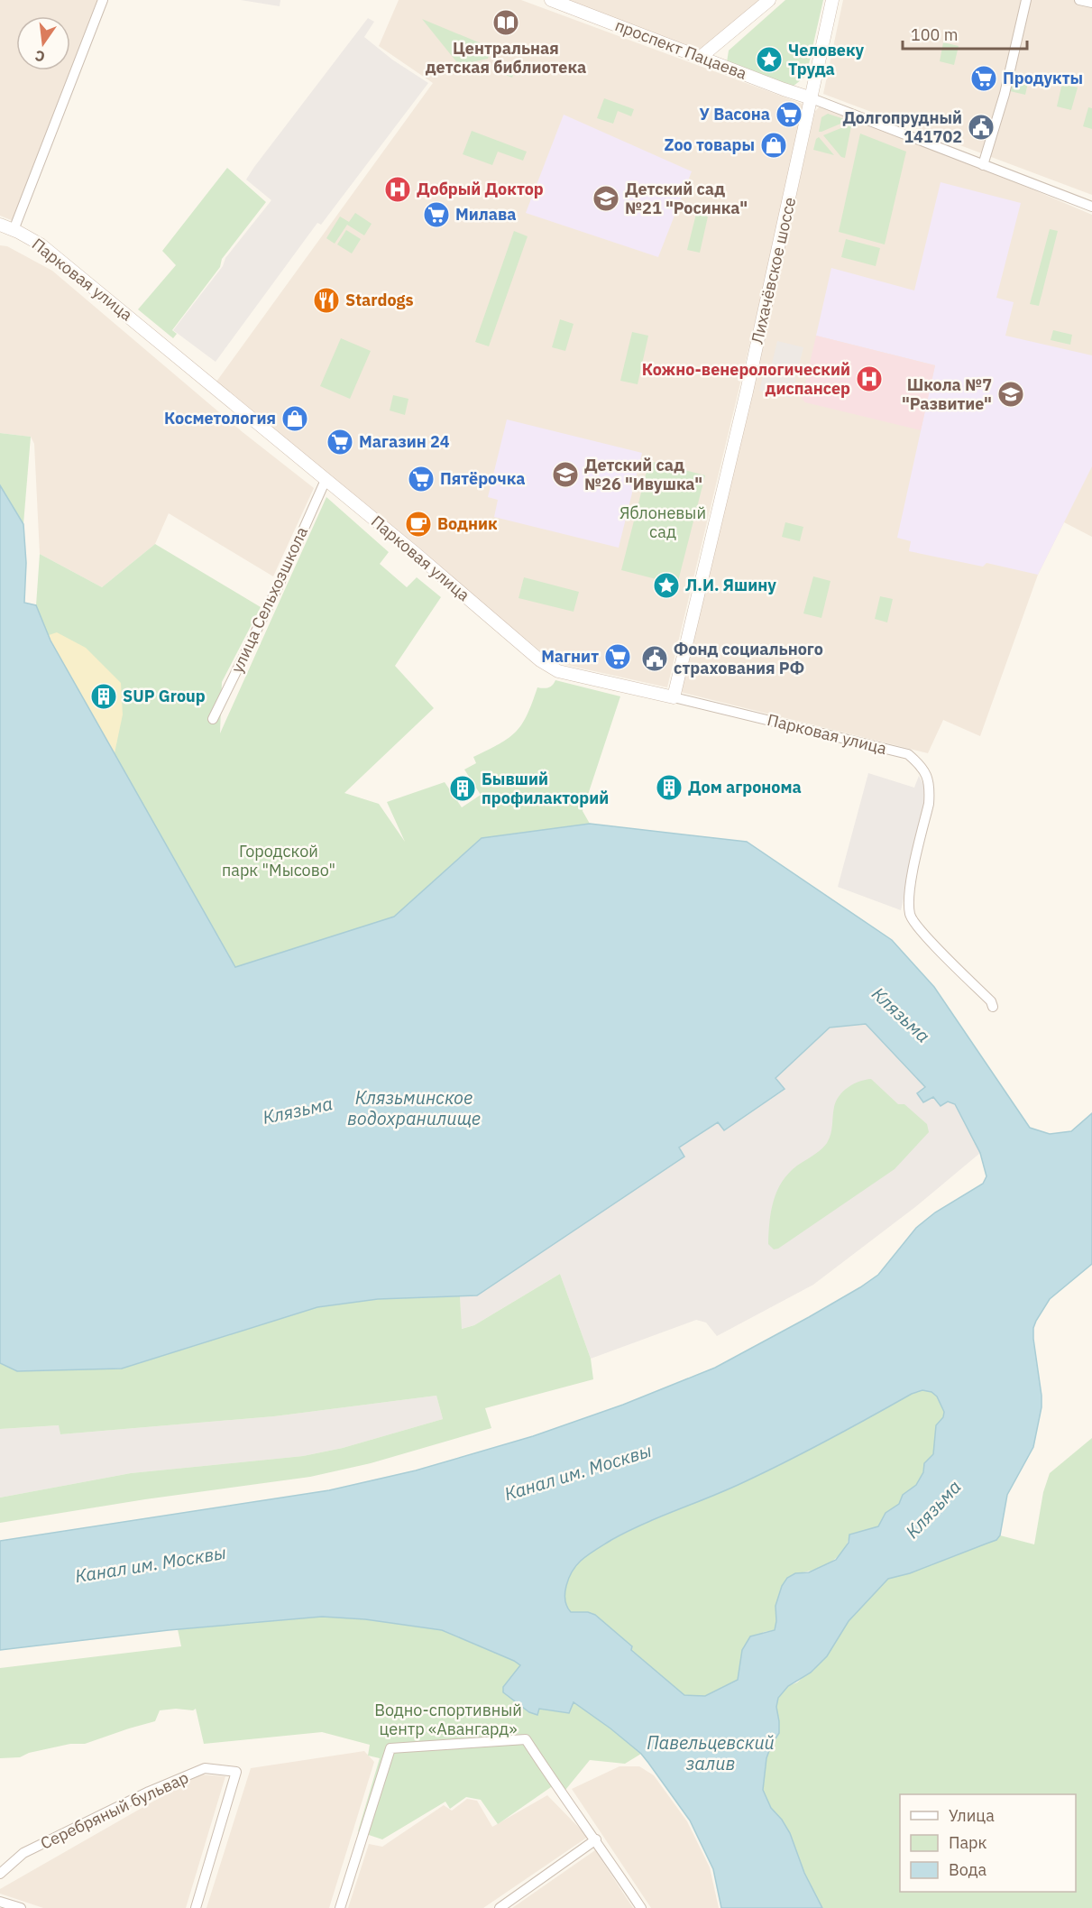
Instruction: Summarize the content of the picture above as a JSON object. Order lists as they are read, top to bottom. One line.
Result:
{"streets":{"street":["проспект Пацаева","Лихачёвское шоссе","Парковая улица","улица Сельхозшкола","Серебряный бульвар"]},"crossings":[["проспект Пацаева","Лихачёвское шоссе"],["Лихачёвское шоссе","Парковая улица"],["Парковая улица","улица Сельхозшкола"]],"water":["Клязьма","Клязьминское водохранилище","Канал им. Москвы","Павельцевский залив"],"parks":["Яблоневый сад","Городской парк \"Мысово\"","Водно-спортивный центр «Авангард»"],"places":{"library":["Центральная детская библиотека"],"place":["Человеку Труда","Л.И. Яшину"],"supermarket":["Продукты","У Васона","Милава","Магазин 24","Пятёрочка","Магнит"],"public building":["Долгопрудный 141702","Фонд социального страхования РФ"],"shop":["Zoo товары","Косметология"],"hospital":["Добрый Доктор","Кожно-венерологический диспансер"],"school or university":["Детский сад №21 \"Росинка\"","Школа №7 \"Развитие\"","Детский сад №26 \"Ивушка\""],"restaurant":["Stardogs"],"cafe":["Водник"],"building":["SUP Group","Дом агронома","Бывший профилакторий"]},"legend":["Улица","Парк","Вода"],"scale_bar":"100 m","north":"bottom"}
